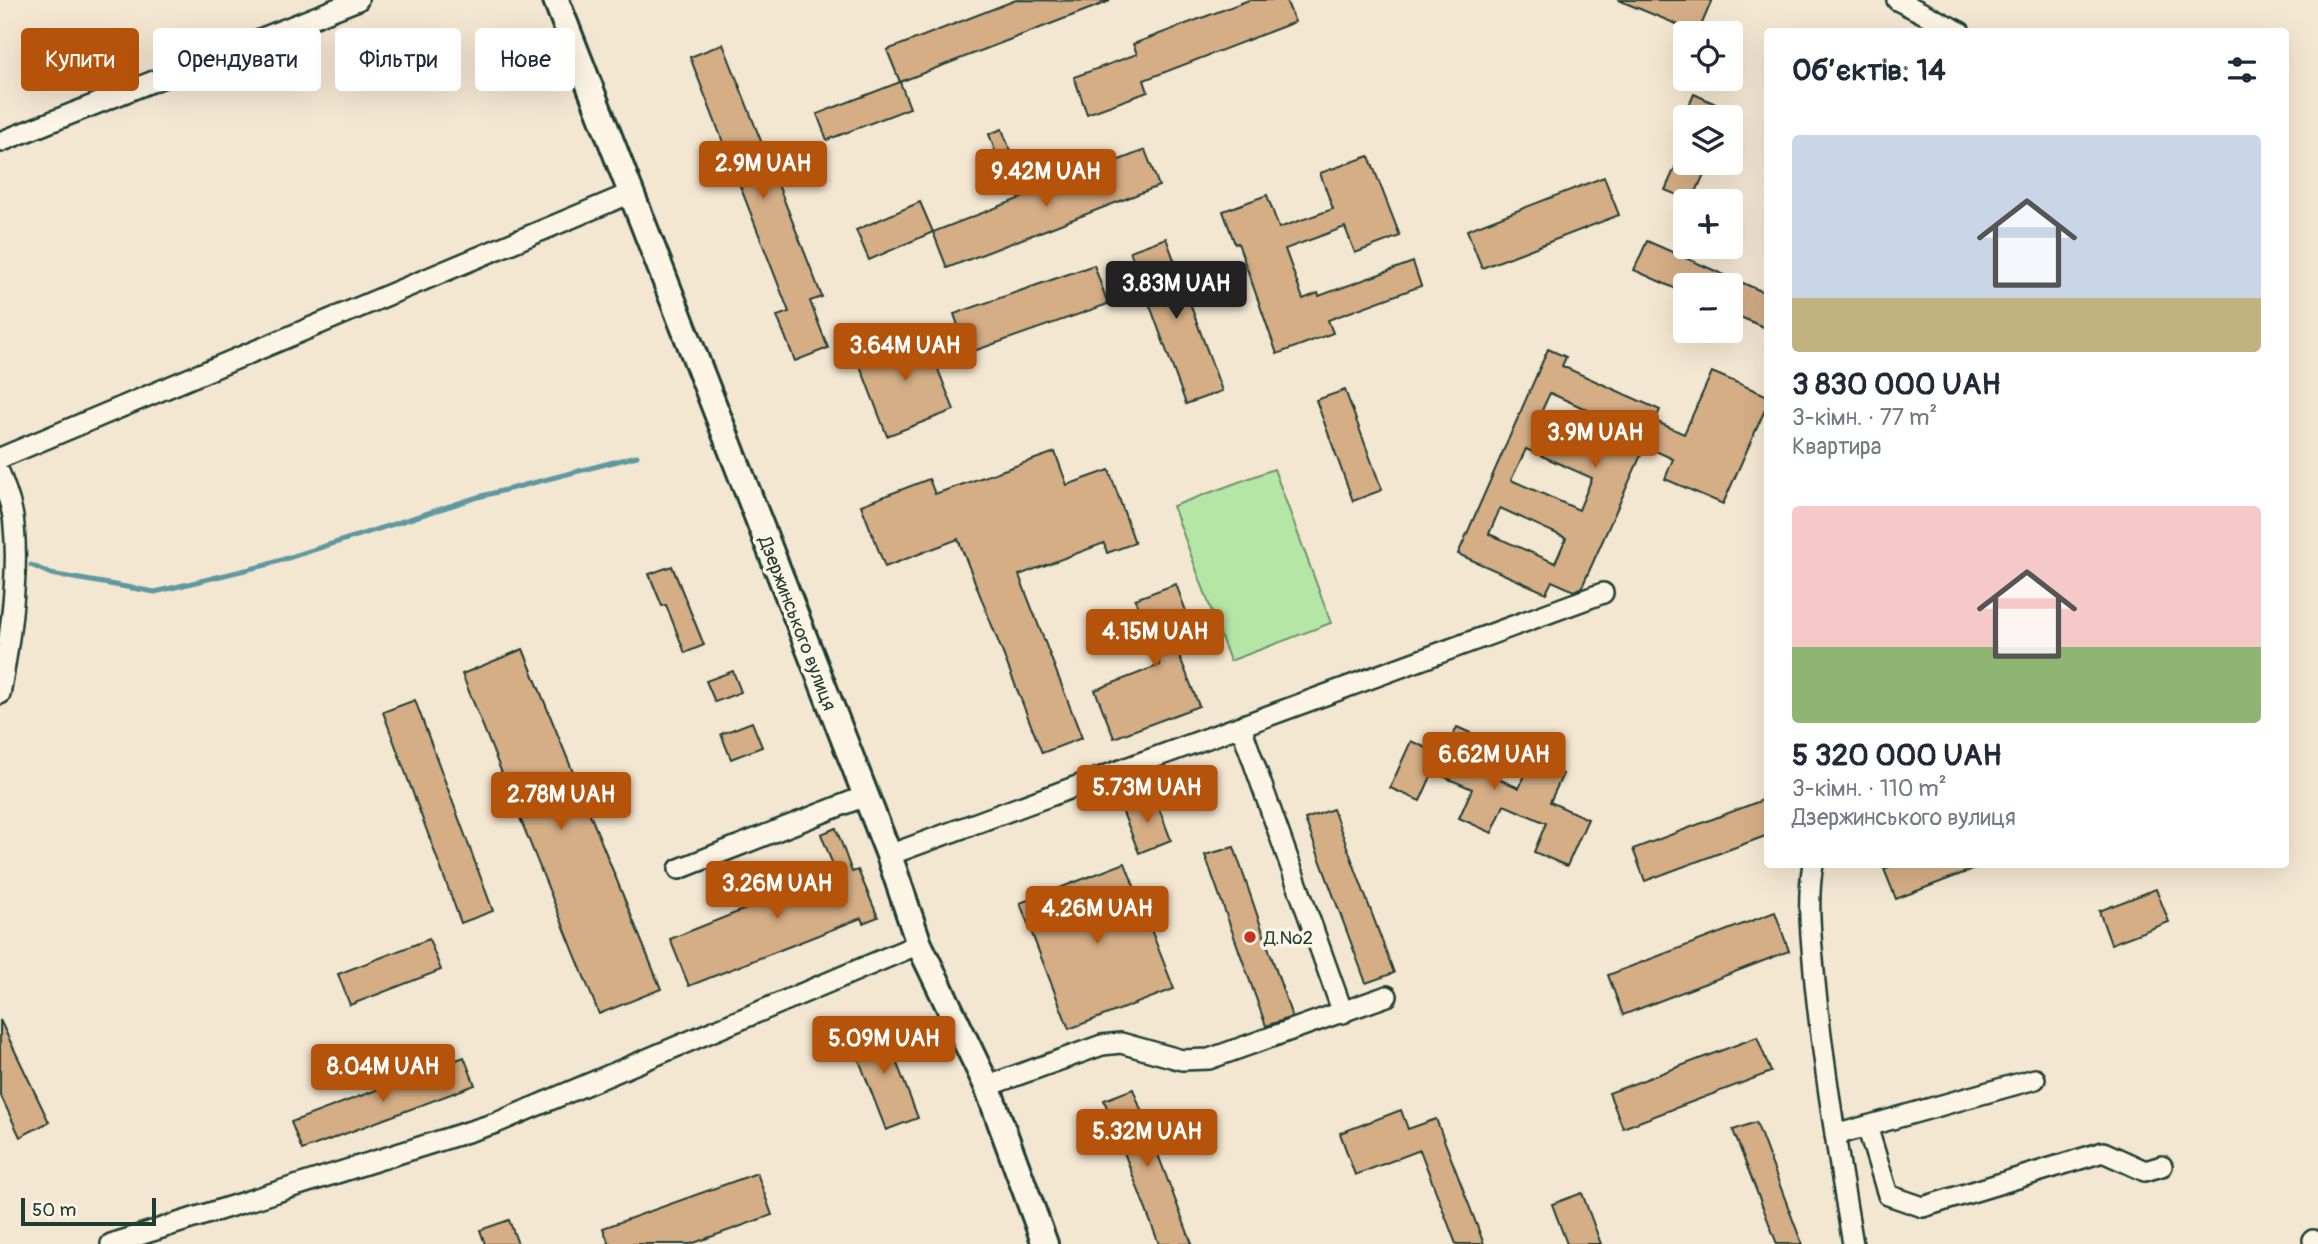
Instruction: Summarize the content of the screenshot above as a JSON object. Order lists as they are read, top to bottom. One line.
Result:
{"streets":{"main road":["Дзержинського вулиця"]},"places":["Д.№2"],"scale_bar":"50 m","page":{"map_buttons":["+","−"],"chip":["Купити","Орендувати","Фільтри","Нове"],"heading":"Об’єктів: 14","list":[{"name":"3 830 000 UAH","note":"3-кімн. · 77 m² · Квартира"},{"name":"5 320 000 UAH","note":"3-кімн. · 110 m² · Дзержинського вулиця"}],"price":["2.9M UAH","9.42M UAH","3.83M UAH","3.64M UAH","3.9M UAH","4.15M UAH","6.62M UAH","5.73M UAH","2.78M UAH","3.26M UAH","4.26M UAH","5.09M UAH","8.04M UAH","5.32M UAH"],"scale":"50 m"}}
